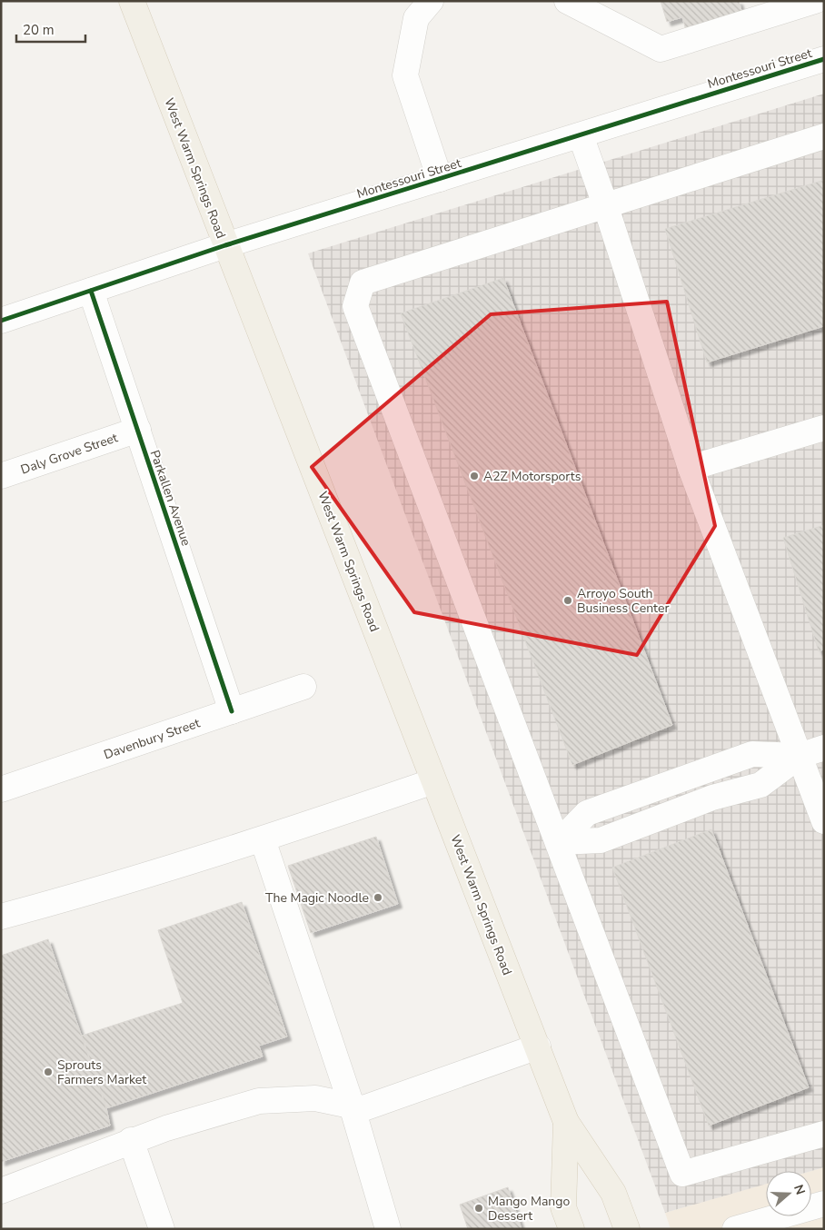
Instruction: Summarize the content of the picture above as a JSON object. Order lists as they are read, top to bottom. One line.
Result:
{"streets":{"main road":["West Warm Springs Road"],"street":["Montessouri Street","Daly Grove Street","Parkallen Avenue","Davenbury Street"]},"crossings":[["Montessouri Street","West Warm Springs Road"],["Montessouri Street","Parkallen Avenue"],["Daly Grove Street","Parkallen Avenue"],["Parkallen Avenue","Davenbury Street"]],"places":["A2Z Motorsports","Arroyo South Business Center","The Magic Noodle","Sprouts Farmers Market","Mango Mango Dessert"],"scale_bar":"20 m","north":"right"}
